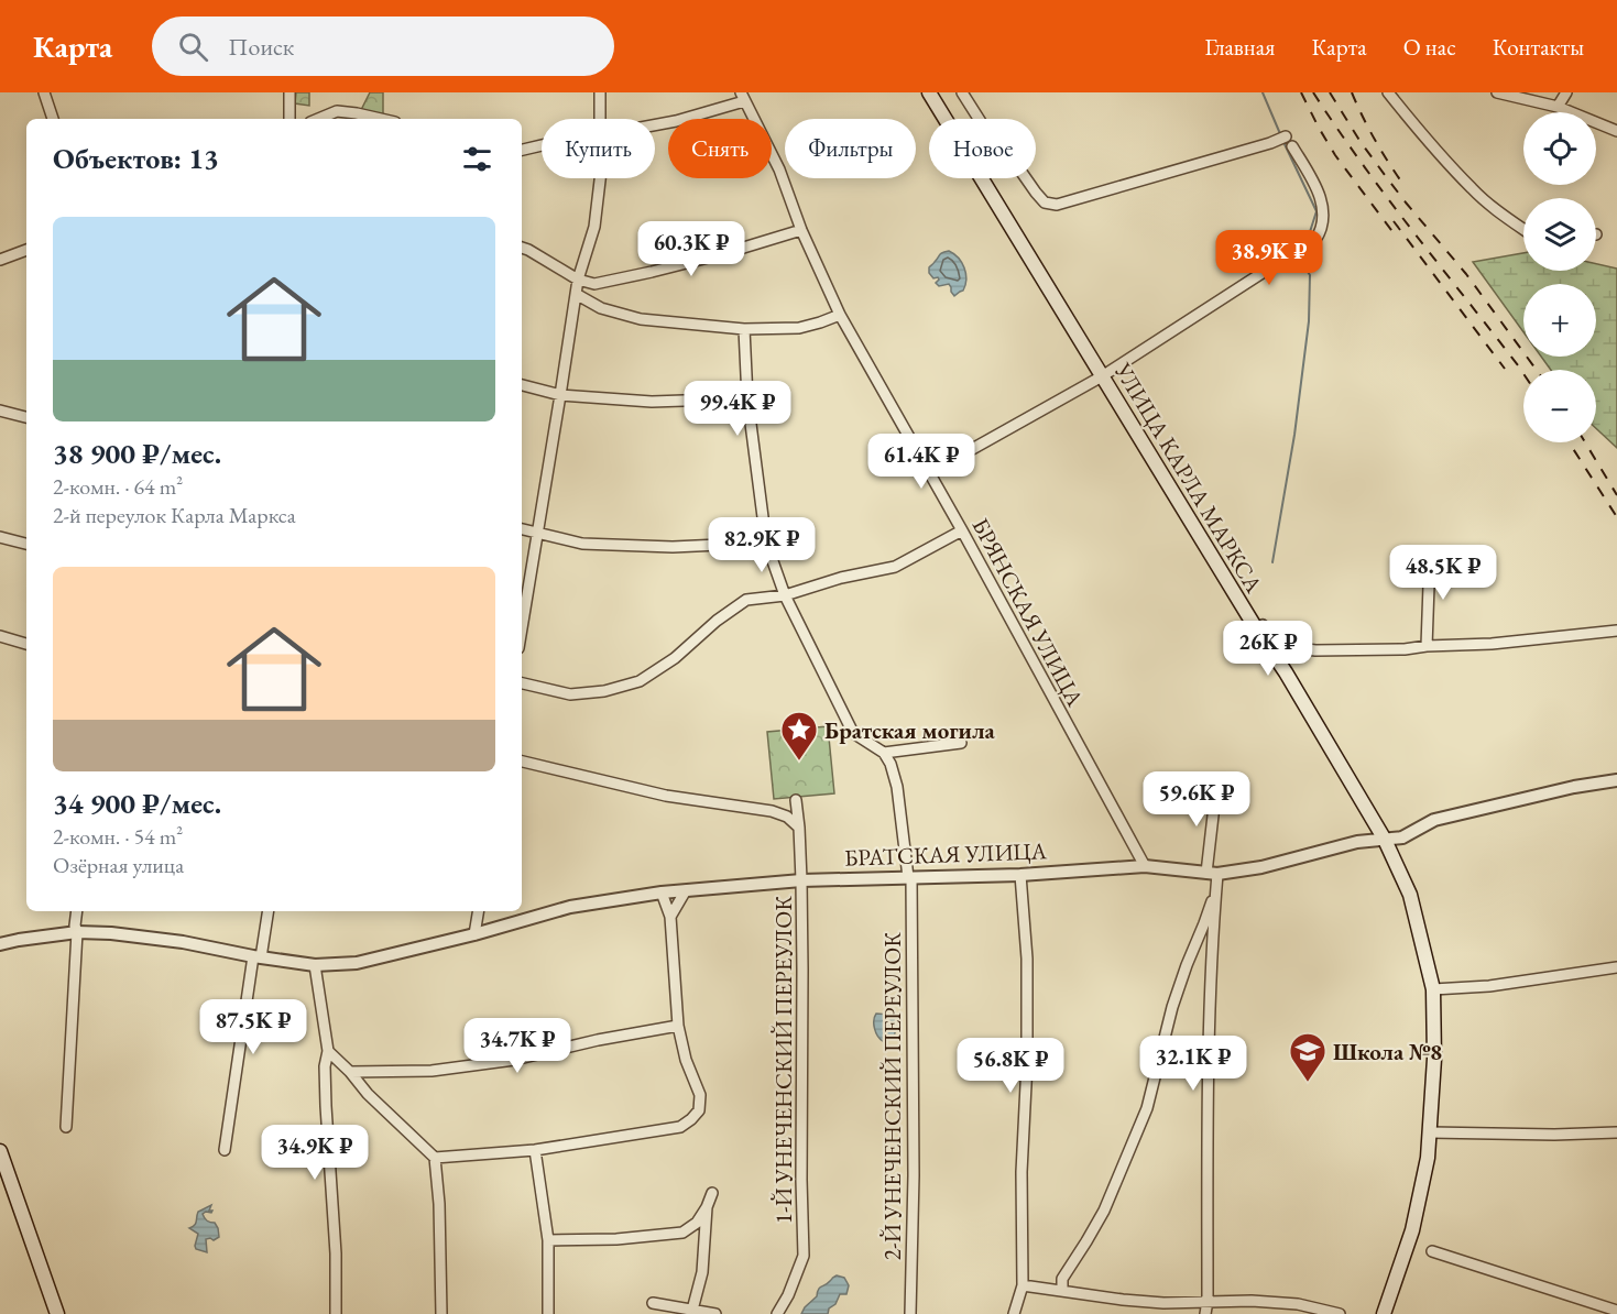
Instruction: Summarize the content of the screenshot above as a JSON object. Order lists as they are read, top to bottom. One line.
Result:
{"streets":{"main road":["УЛИЦА КАРЛА МАРКСА"],"street":["БРЯНСКАЯ УЛИЦА","БРАТСКАЯ УЛИЦА","1-Й УНЕЧЕНСКИЙ ПЕРЕУЛОК","2-Й УНЕЧЕНСКИЙ ПЕРЕУЛОК"]},"crossings":[["УЛИЦА КАРЛА МАРКСА","БРАТСКАЯ УЛИЦА"],["БРЯНСКАЯ УЛИЦА","БРАТСКАЯ УЛИЦА"],["БРАТСКАЯ УЛИЦА","1-Й УНЕЧЕНСКИЙ ПЕРЕУЛОК"],["БРАТСКАЯ УЛИЦА","2-Й УНЕЧЕНСКИЙ ПЕРЕУЛОК"]],"places":{"place":["Братская могила"],"school or university":["Школа №8"]},"page":{"header":"Карта","search":"Поиск","nav":["Главная","Карта","О нас","Контакты"],"map_buttons":["+","−"],"chip":["Купить","Снять","Фильтры","Новое"],"heading":"Объектов: 13","list":[{"name":"38 900 ₽/мес.","note":"2-комн. · 64 m² · 2-й переулок Карла Маркса"},{"name":"34 900 ₽/мес.","note":"2-комн. · 54 m² · Озёрная улица"}],"price":["60.3K ₽","38.9K ₽","99.4K ₽","61.4K ₽","82.9K ₽","48.5K ₽","26K ₽","59.6K ₽","87.5K ₽","34.7K ₽","32.1K ₽","56.8K ₽","34.9K ₽"]}}
